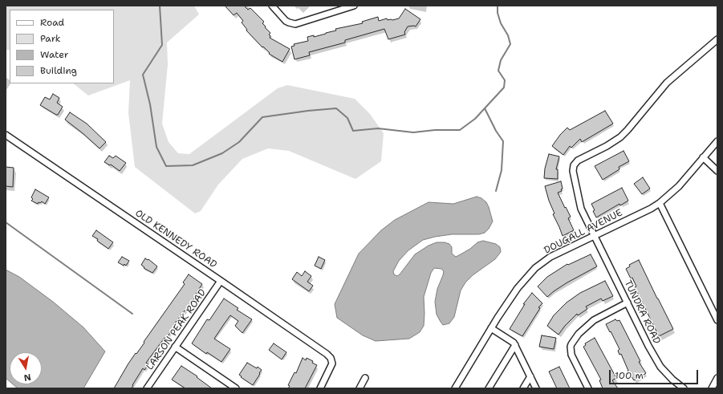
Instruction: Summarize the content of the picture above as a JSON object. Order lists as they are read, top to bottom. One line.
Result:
{"streets":{"street":["DOUGALL AVENUE","OLD KENNEDY ROAD","TUNDRA ROAD","LARSON PEAK ROAD"]},"crossings":[["DOUGALL AVENUE","TUNDRA ROAD"],["OLD KENNEDY ROAD","LARSON PEAK ROAD"]],"legend":["Road","Park","Water","Building"],"scale_bar":"100 m","north":"bottom"}
